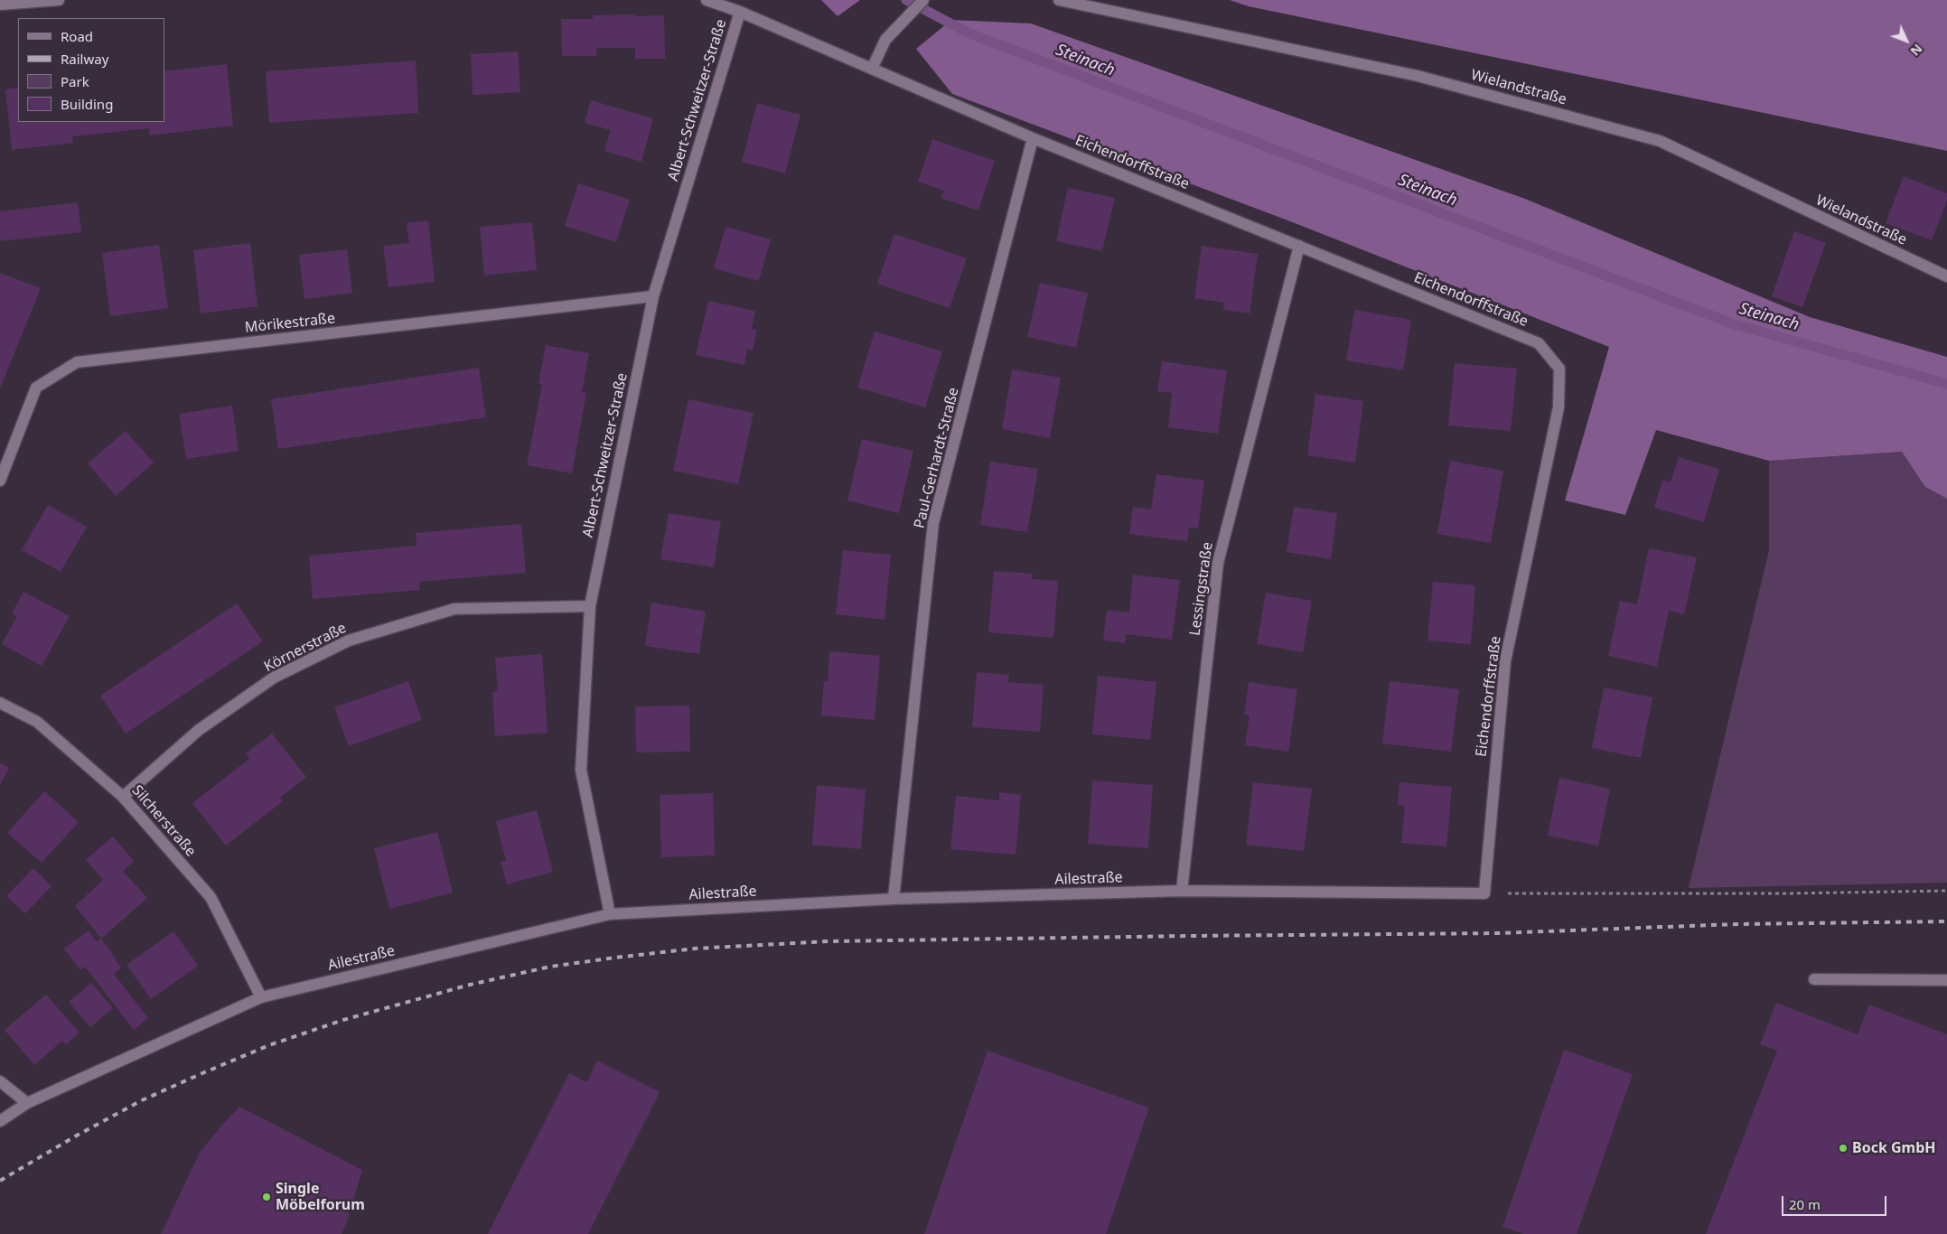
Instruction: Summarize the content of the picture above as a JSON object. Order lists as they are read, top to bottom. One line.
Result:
{"streets":{"street":["Wielandstraße","Albert-Schweitzer-Straße","Eichendorffstraße","Mörikestraße","Paul-Gerhardt-Straße","Lessingstraße","Körnerstraße","Silcherstraße","Ailestraße"]},"crossings":[["Albert-Schweitzer-Straße","Mörikestraße"],["Albert-Schweitzer-Straße","Körnerstraße"],["Albert-Schweitzer-Straße","Ailestraße"],["Eichendorffstraße","Paul-Gerhardt-Straße"],["Eichendorffstraße","Lessingstraße"],["Eichendorffstraße","Ailestraße"],["Paul-Gerhardt-Straße","Ailestraße"],["Lessingstraße","Ailestraße"],["Körnerstraße","Silcherstraße"],["Silcherstraße","Ailestraße"]],"water":["Steinach"],"places":["Bock GmbH","Single Möbelforum"],"legend":["Road","Railway","Park","Building"],"scale_bar":"20 m","north":"bottom right"}
